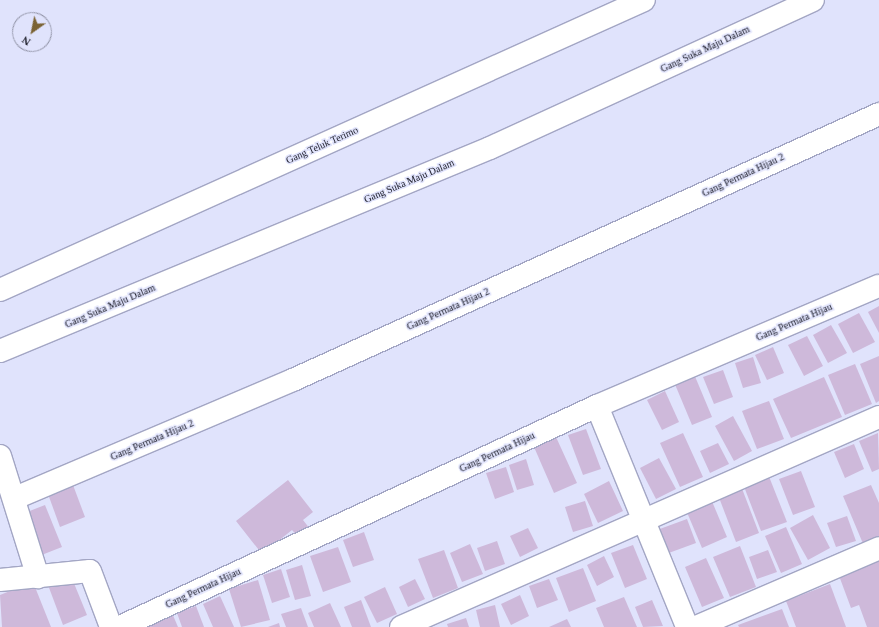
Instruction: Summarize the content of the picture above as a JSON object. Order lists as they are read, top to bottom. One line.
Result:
{"streets":{"street":["Gang Suka Maju Dalam","Gang Teluk Terimo","Gang Permata Hijau 2","Gang Permata Hijau"]},"north":"bottom left"}
